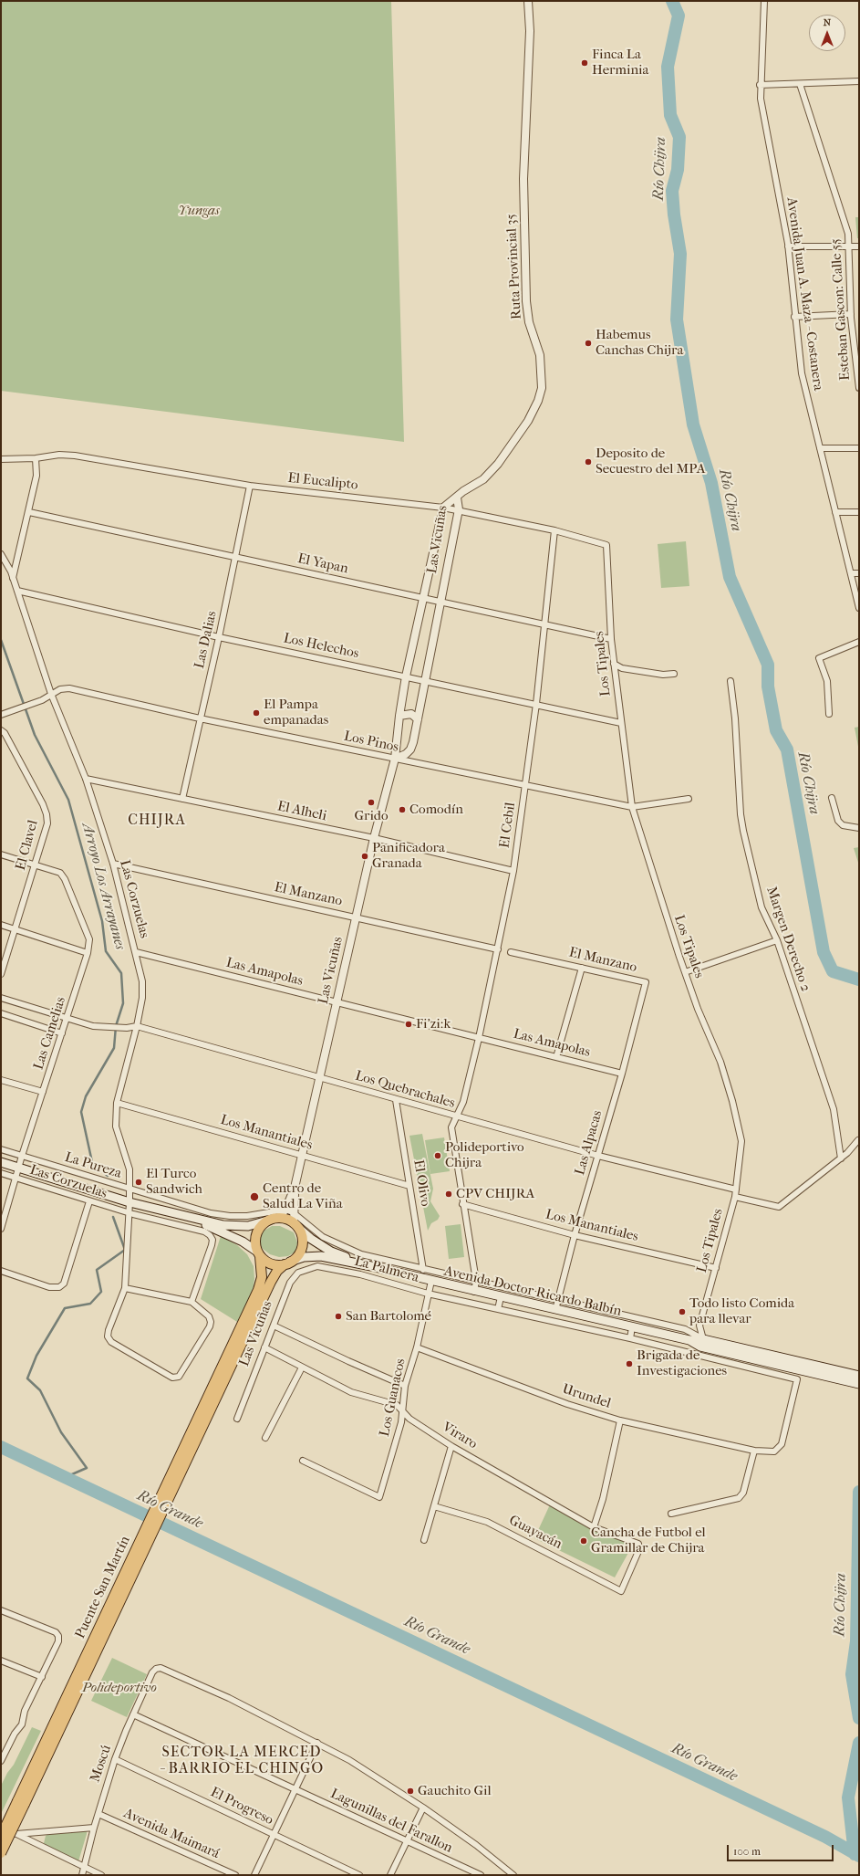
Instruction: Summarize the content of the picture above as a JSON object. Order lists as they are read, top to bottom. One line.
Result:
{"streets":{"main road":["Avenida Doctor Ricardo Balbín","Puente San Martín"],"street":["Ruta Provincial 35","Avenida Juan A. Maza - Costanera","Esteban Gascon: Calle 55","El Eucalipto","Las Vicuñas","El Yapan","Las Dalias","Los Helechos","Los Tipales","Los Pinos","El Alheli","El Cebil","El Clavel","El Manzano","Las Corzuelas","Margen Derecho 2","Las Amapolas","Las Camelias","Los Quebrachales","Los Manantiales","Las Alpacas","La Pureza","El Olivo","La Palmera","Urundel","Los Guanacos","Viraro","Guayacán","Moscú","El Progreso","Lagunillas del Farallon","Avenida Maimará"]},"crossings":[["Ruta Provincial 35","Las Vicuñas"],["El Eucalipto","Las Vicuñas"],["El Eucalipto","Las Dalias"],["El Eucalipto","Los Tipales"],["El Eucalipto","El Cebil"],["Las Vicuñas","El Yapan"],["Las Vicuñas","Los Helechos"],["Las Vicuñas","Los Pinos"],["Las Vicuñas","El Alheli"],["Las Vicuñas","El Manzano"],["Las Vicuñas","Las Amapolas"],["Las Vicuñas","Los Quebrachales"],["Las Vicuñas","Los Manantiales"],["Las Vicuñas","La Pureza"],["Las Vicuñas","La Palmera"],["Las Vicuñas","Viraro"],["El Yapan","Las Dalias"],["El Yapan","Los Tipales"],["El Yapan","El Cebil"],["Las Dalias","Los Helechos"],["Las Dalias","Los Pinos"],["Las Dalias","El Alheli"],["Los Helechos","Los Tipales"],["Los Helechos","El Cebil"],["Los Helechos","Las Corzuelas"],["Los Tipales","Los Pinos"],["Los Tipales","Los Quebrachales"],["Los Tipales","Los Manantiales"],["Los Tipales","Avenida Doctor Ricardo Balbín"],["Los Pinos","El Cebil"],["Los Pinos","Las Corzuelas"],["El Alheli","El Cebil"],["El Alheli","Las Corzuelas"],["El Cebil","El Manzano"],["El Cebil","Las Amapolas"],["El Cebil","Los Quebrachales"],["El Cebil","Los Manantiales"],["El Cebil","Avenida Doctor Ricardo Balbín"],["El Clavel","Las Camelias"],["El Manzano","Las Corzuelas"],["El Manzano","Las Alpacas"],["Las Corzuelas","Las Amapolas"],["Las Corzuelas","Las Camelias"],["Las Corzuelas","Los Quebrachales"],["Las Corzuelas","Los Manantiales"],["Las Corzuelas","La Pureza"],["Las Amapolas","Las Alpacas"],["Las Camelias","Los Quebrachales"],["Las Camelias","La Pureza"],["Los Quebrachales","Las Alpacas"],["Los Quebrachales","El Olivo"],["Los Manantiales","Las Alpacas"],["Los Manantiales","El Olivo"],["Las Alpacas","Avenida Doctor Ricardo Balbín"],["La Palmera","Urundel"],["La Palmera","Los Guanacos"],["Avenida Doctor Ricardo Balbín","Los Guanacos"],["Urundel","Los Guanacos"],["Los Guanacos","Viraro"],["Viraro","Guayacán"],["Moscú","El Progreso"],["Moscú","Lagunillas del Farallon"],["Moscú","Avenida Maimará"]],"districts":["CHIJRA","SECTOR LA MERCED - BARRIO EL CHINGO"],"water":["Río Chijra","Arroyo Los Arrayanes","Río Grande"],"parks":["Yungas","Polideportivo"],"places":["Finca La Herminia","Habemus Canchas Chijra","Deposito de Secuestro del MPA","El Pampa empanadas","Grido","Comodín","Panificadora Granada","Fi'zi:k","Polideportivo Chijra","El Turco Sandwich","CPV CHIJRA","Centro de Salud La Viña","Todo listo Comida para llevar","San Bartolomé","Brigada de Investigaciones","Cancha de Futbol el Gramillar de Chijra","Gauchito Gil"],"scale_bar":"100 m","north":"top"}
